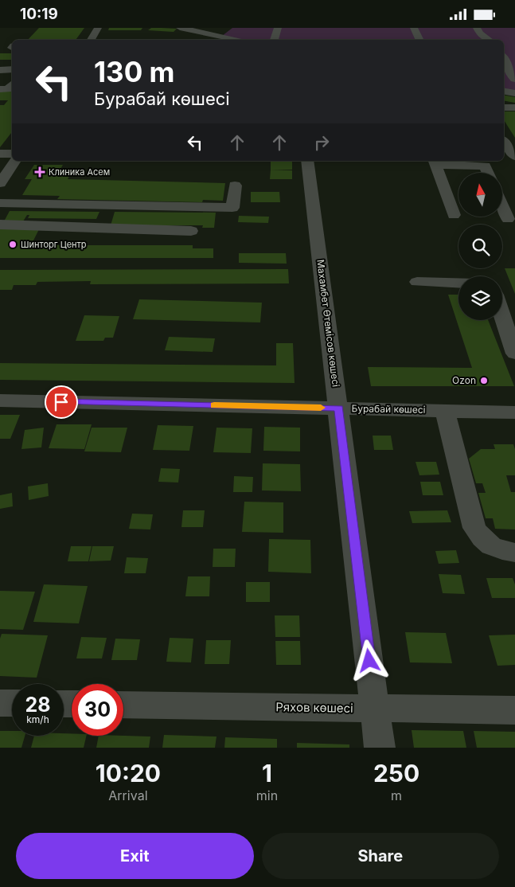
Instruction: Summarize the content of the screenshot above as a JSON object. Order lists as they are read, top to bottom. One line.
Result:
{"streets":{"street":["Махамбет Өтемісов көшесі","Бурабай көшесі","Ряхов көшесі"]},"crossings":[["Махамбет Өтемісов көшесі","Бурабай көшесі"],["Махамбет Өтемісов көшесі","Ряхов көшесі"]],"places":{"health":["Клиника Асем"],"other":["Шинторг Центр","Ozon"]},"north":"top","page":{"status":"10:19","turn":["130 m","Бурабай көшесі"],"speed":"28 km/h","limit":"30","eta":["10:20","Arrival","1","min","250","m"],"buttons":["Exit","Share"]}}
